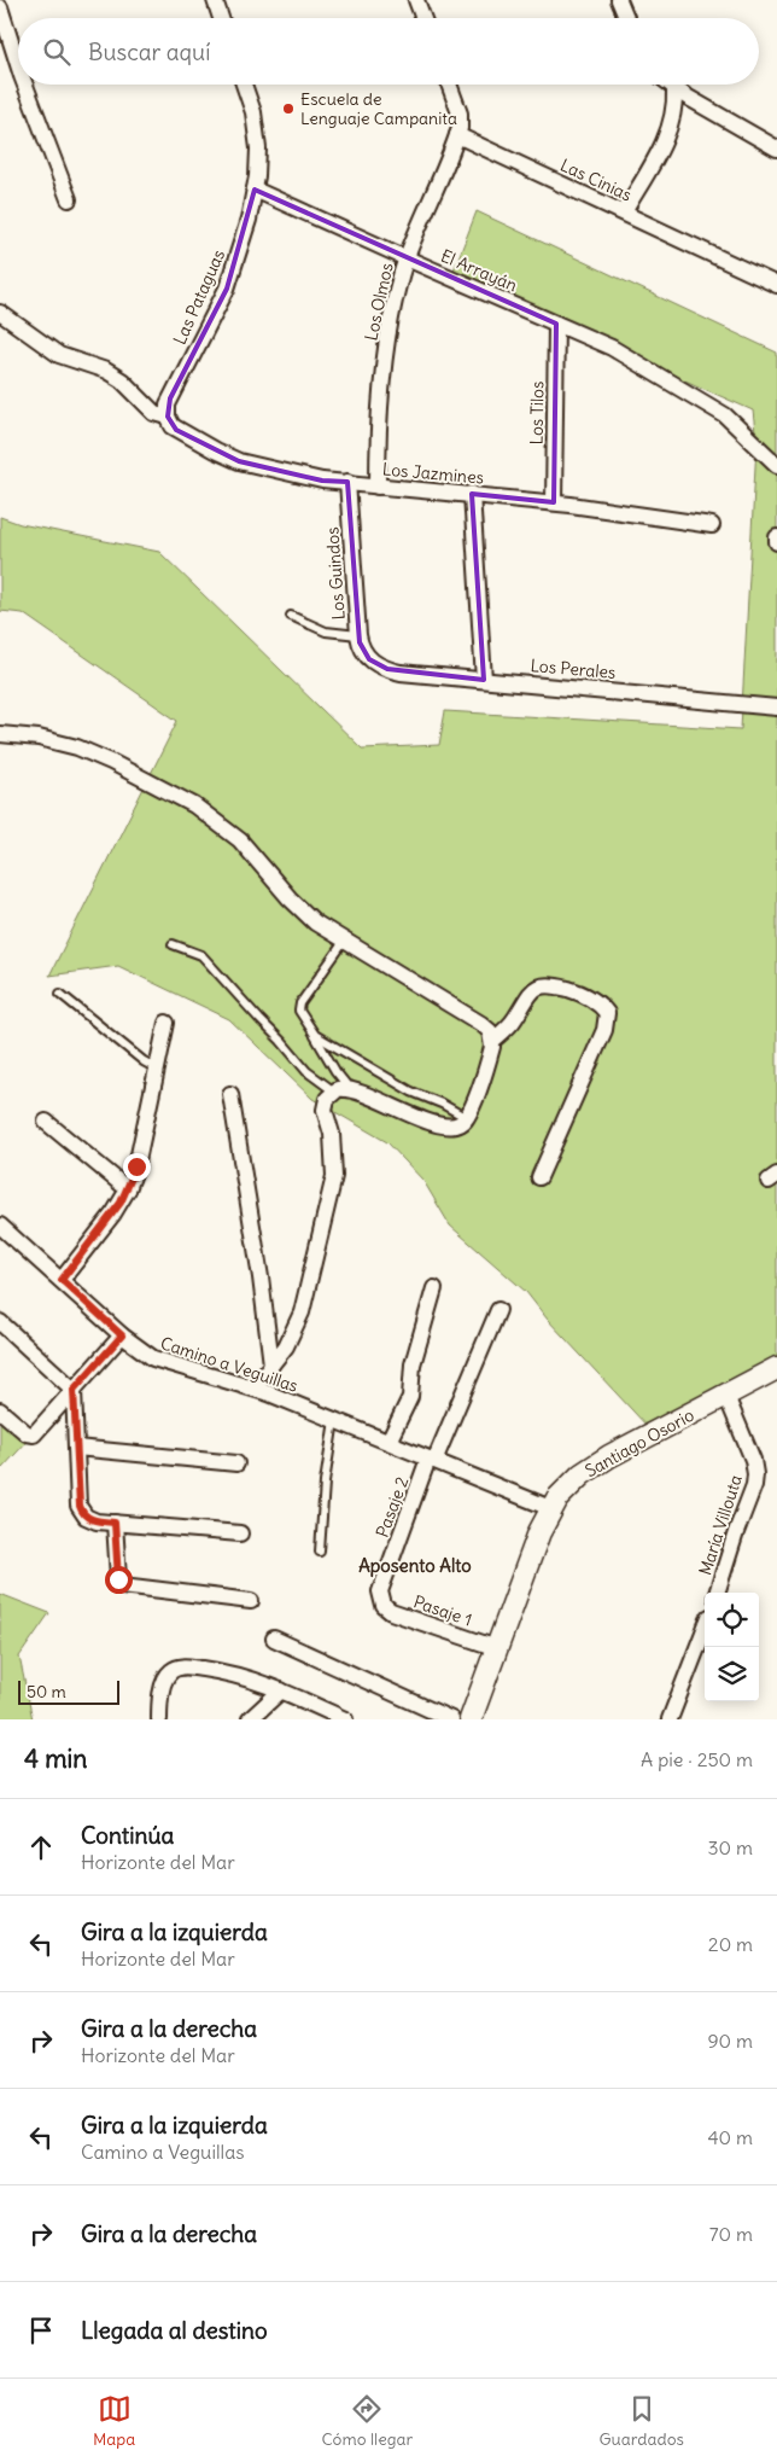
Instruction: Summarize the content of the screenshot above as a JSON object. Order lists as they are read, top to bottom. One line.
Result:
{"streets":{"street":["Las Cinias","El Arrayán","Las Pataguas","Los Olmos","Los Tilos","Los Jazmines","Los Guindos","Los Perales","Camino a Veguillas","Santiago Osorio","Pasaje 2","María Villouta","Pasaje 1"]},"crossings":[["Las Cinias","Los Olmos"],["El Arrayán","Las Pataguas"],["El Arrayán","Los Olmos"],["El Arrayán","Los Tilos"],["Las Pataguas","Los Jazmines"],["Los Olmos","Los Jazmines"],["Los Tilos","Los Jazmines"],["Los Jazmines","Los Guindos"],["Los Guindos","Los Perales"],["Camino a Veguillas","Santiago Osorio"],["Camino a Veguillas","Pasaje 2"],["Santiago Osorio","María Villouta"],["Santiago Osorio","Pasaje 1"],["Pasaje 2","Pasaje 1"]],"districts":["Aposento Alto"],"places":["Escuela de Lenguaje Campanita"],"scale_bar":"50 m","page":{"search":"Buscar aquí","scale":"50 m","heading":["4 min","A pie · 250 m"],"list":[["Continúa","Horizonte del Mar","30 m"],["Gira a la izquierda","Horizonte del Mar","20 m"],["Gira a la derecha","Horizonte del Mar","90 m"],["Gira a la izquierda","Camino a Veguillas","40 m"],["Gira a la derecha","70 m"],"Llegada al destino"],"nav":["Mapa","Cómo llegar","Guardados"]}}
